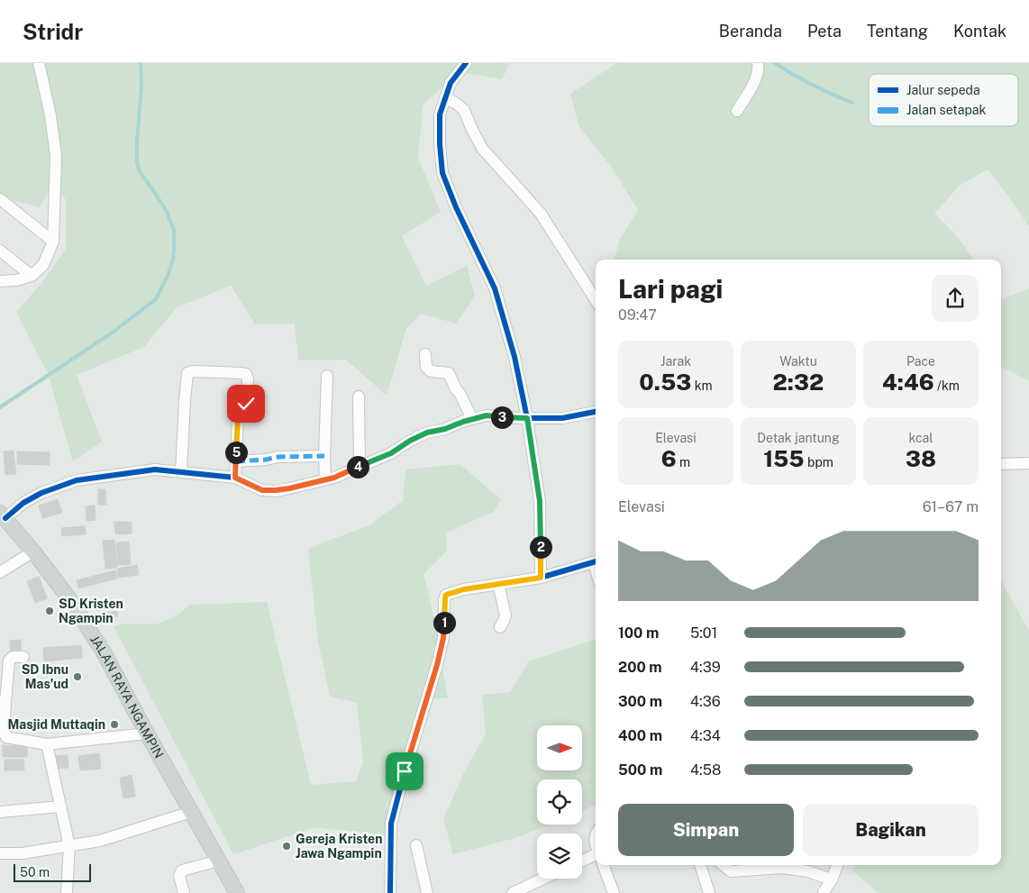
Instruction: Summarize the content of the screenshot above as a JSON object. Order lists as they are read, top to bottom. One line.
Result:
{"streets":{"main road":["JALAN RAYA NGAMPIN"]},"places":["SD Kristen Ngampin","SD Ibnu Mas'ud","Masjid Muttaqin","Gereja Kristen Jawa Ngampin"],"legend":["Jalur sepeda","Jalan setapak"],"scale_bar":"50 m","north":"right","page":{"header":"Stridr","nav":["Beranda","Peta","Tentang","Kontak"],"heading":["Lari pagi","09:47"],"stats":[["Jarak","0.53 km"],["Waktu","2:32"],["Pace","4:46 /km"],["Elevasi","6 m"],["Detak jantung","155 bpm"],["kcal","38"]],"pins":["3","5","4","2","1"],"chart":["Elevasi","61–67 m"],"list":[{"name":"100 m","note":"5:01"},{"name":"200 m","note":"4:39"},{"name":"300 m","note":"4:36"},{"name":"400 m","note":"4:34"},{"name":"500 m","note":"4:58"}],"buttons":["Simpan","Bagikan"],"scale":"50 m"}}
